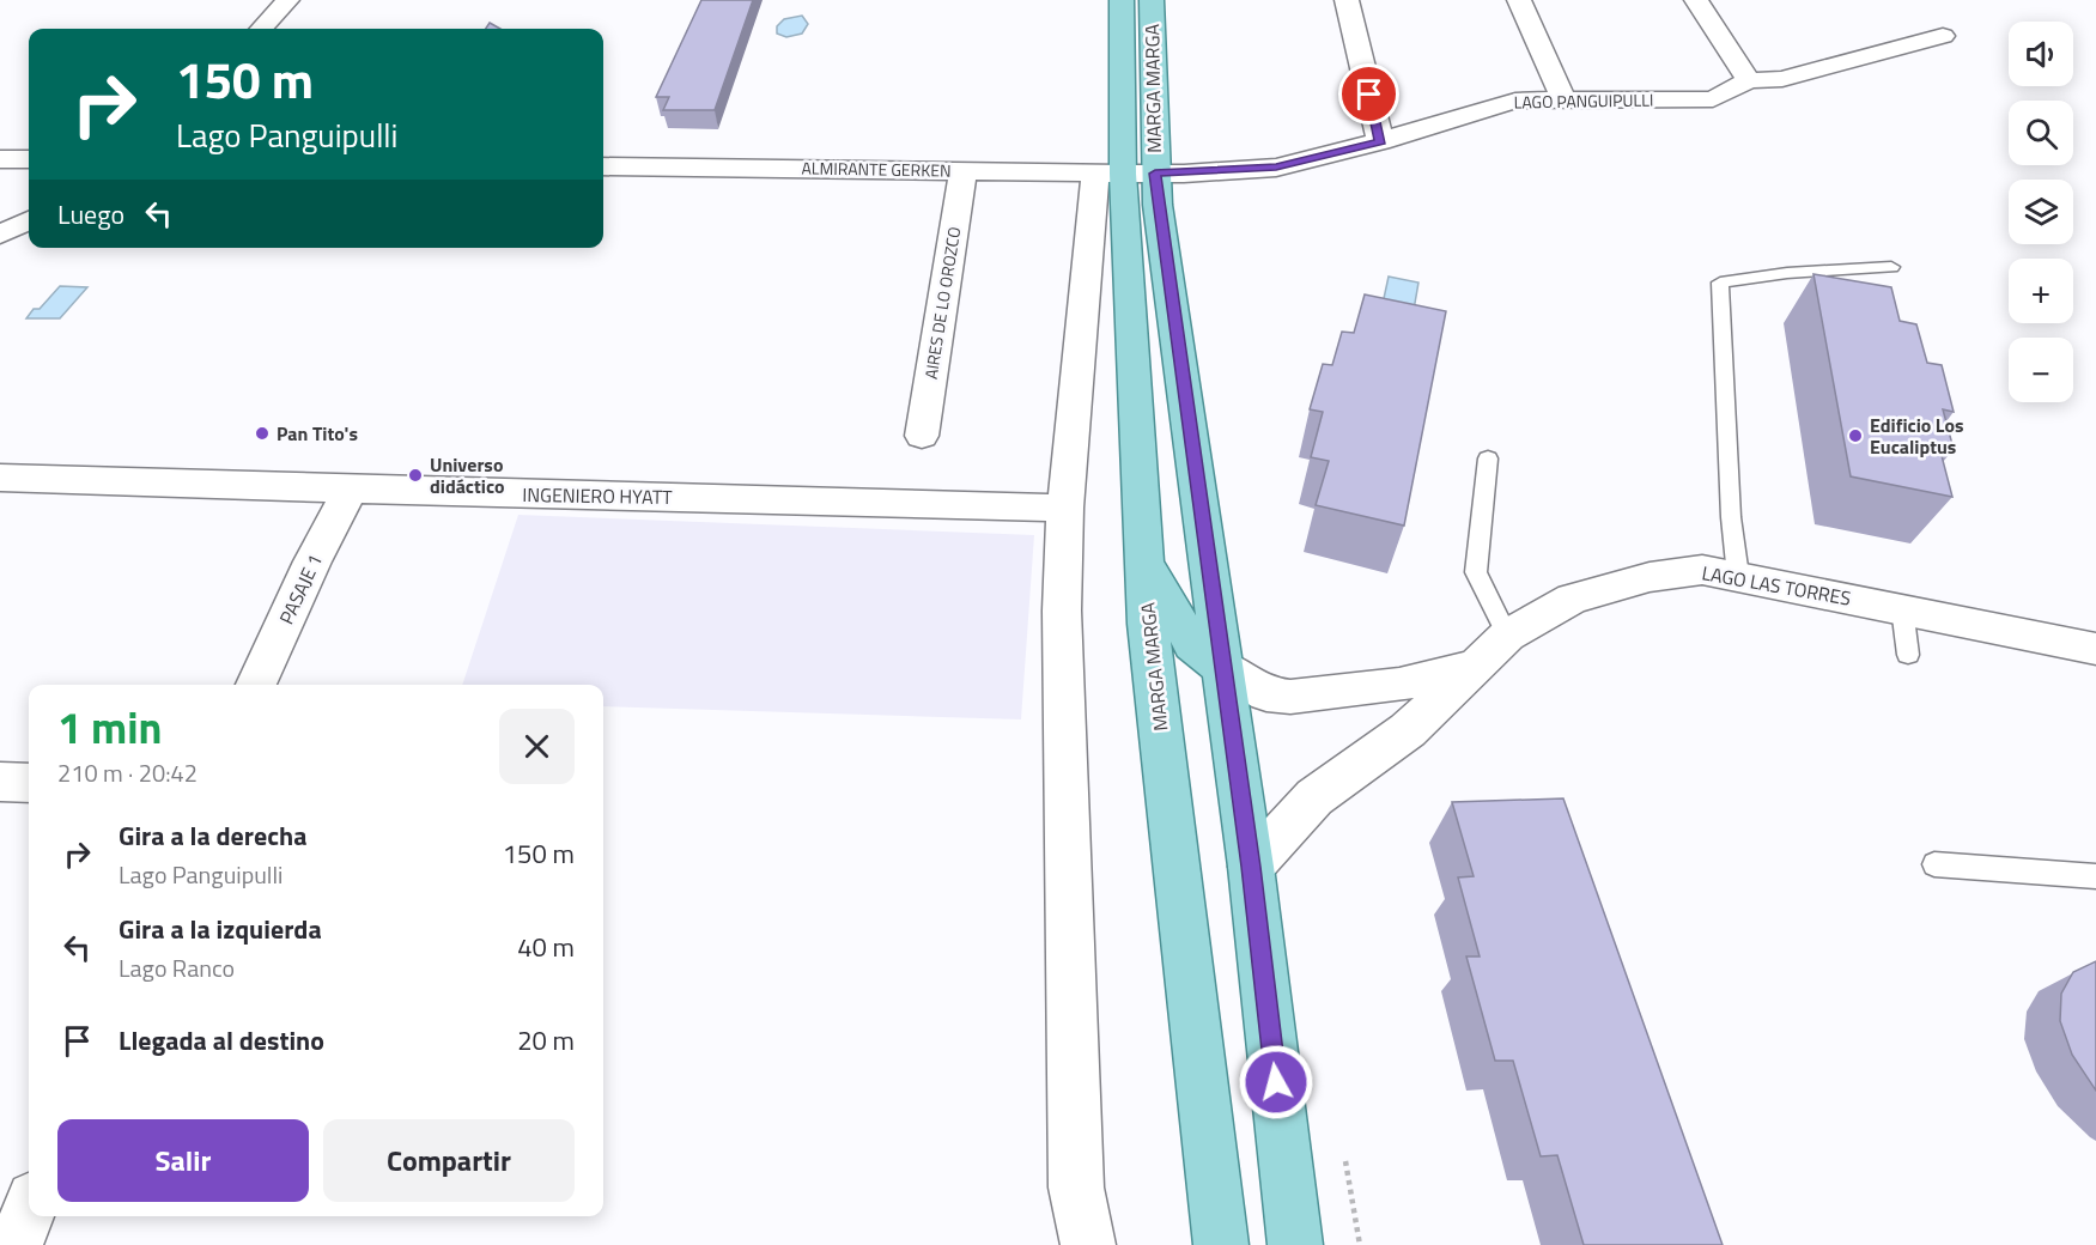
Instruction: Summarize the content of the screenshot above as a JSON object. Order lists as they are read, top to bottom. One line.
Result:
{"streets":{"main road":["MARGA MARGA"],"street":["LAGO PANGUIPULLI","ALMIRANTE GERKEN","AIRES DE LO OROZCO","INGENIERO HYATT","LAGO LAS TORRES","PASAJE 1"]},"crossings":[["MARGA MARGA","LAGO PANGUIPULLI"],["MARGA MARGA","ALMIRANTE GERKEN"],["MARGA MARGA","INGENIERO HYATT"],["MARGA MARGA","LAGO LAS TORRES"],["LAGO PANGUIPULLI","ALMIRANTE GERKEN"],["ALMIRANTE GERKEN","AIRES DE LO OROZCO"],["INGENIERO HYATT","PASAJE 1"]],"places":["Pan Tito's","Edificio Los Eucaliptus","Universo didáctico"],"page":{"map_buttons":["+","−"],"turn":["150 m","Lago Panguipulli"],"then":"Luego","heading":["1 min","210 m · 20:42"],"list":[{"name":"Gira a la derecha","note":"Lago Panguipulli","value":"150 m"},{"name":"Gira a la izquierda","note":"Lago Ranco","value":"40 m"},{"name":"Llegada al destino","value":"20 m"}],"buttons":["Salir","Compartir"]}}
